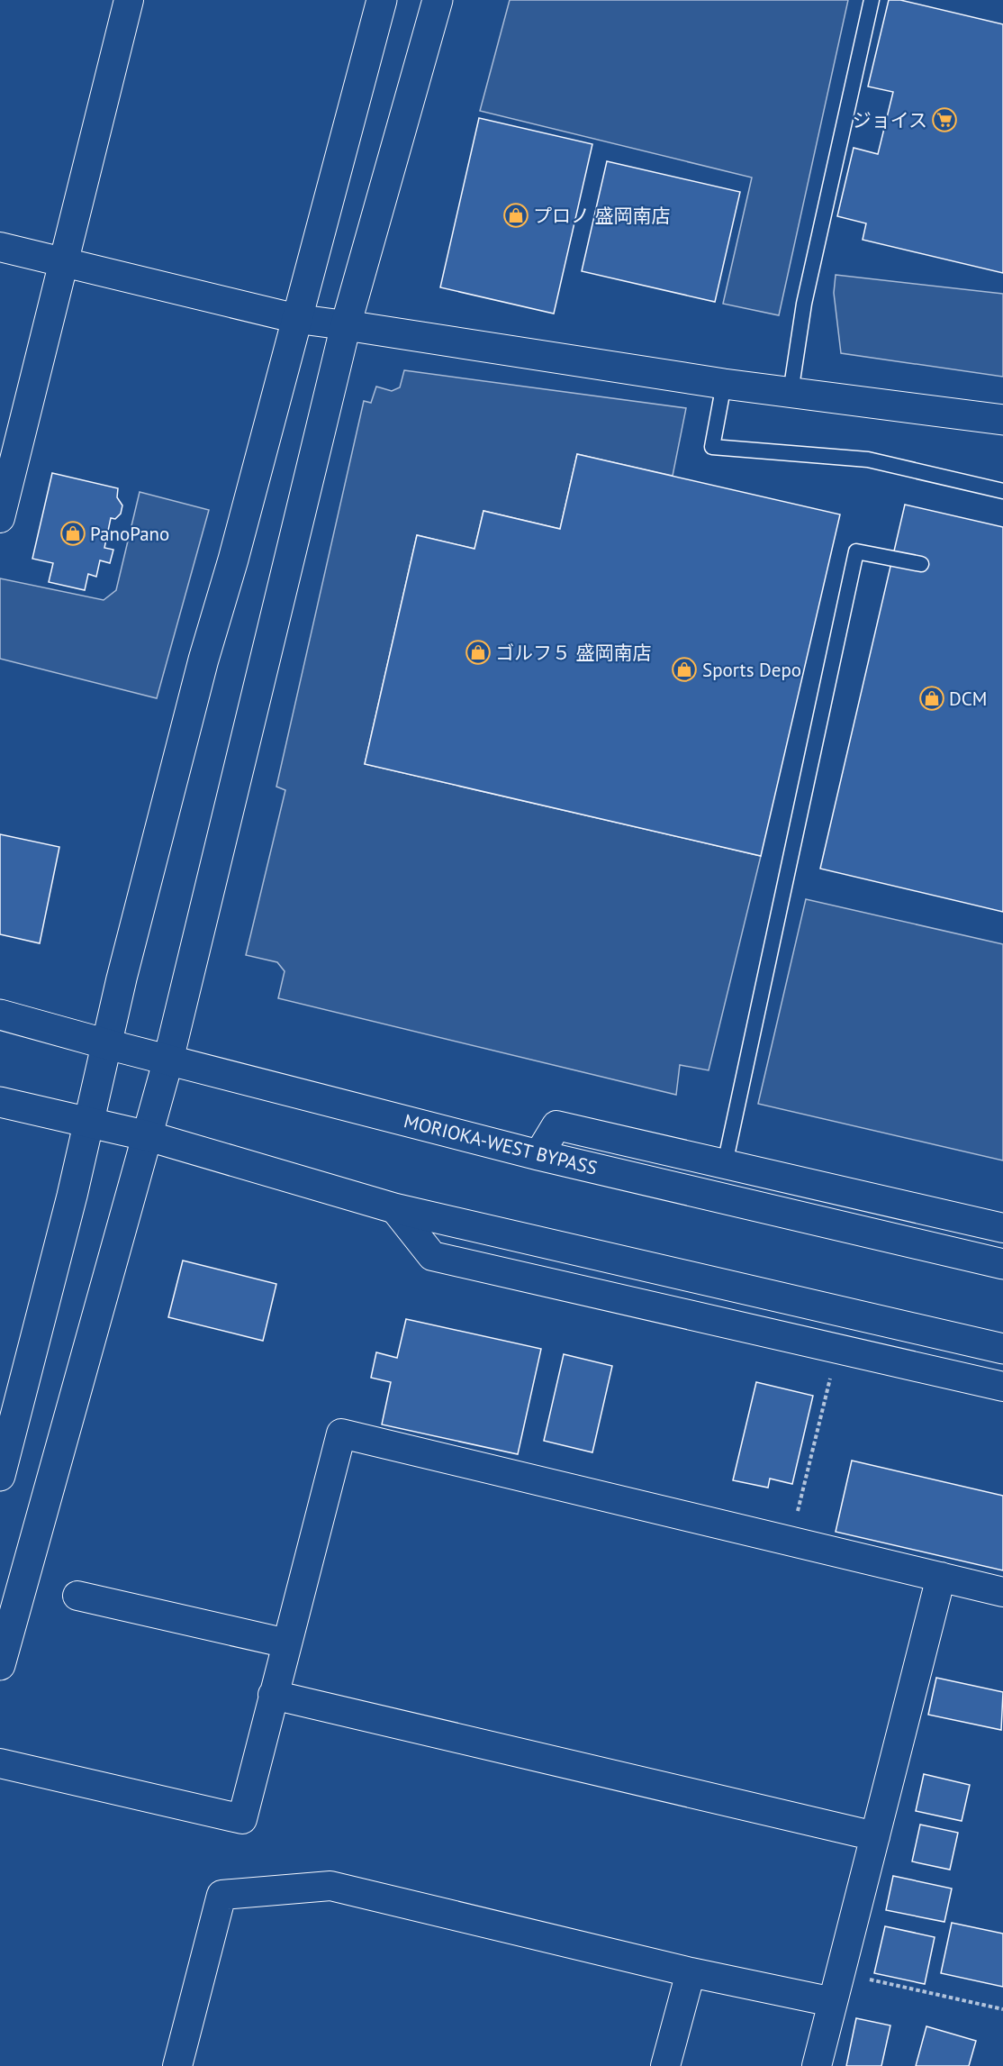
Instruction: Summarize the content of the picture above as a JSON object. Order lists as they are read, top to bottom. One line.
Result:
{"streets":{"main road":["MORIOKA-WEST BYPASS"]},"places":{"supermarket":["ジョイス"],"shop":["プロノ 盛岡南店","PanoPano","ゴルフ５ 盛岡南店","Sports Depo","DCM"]}}
